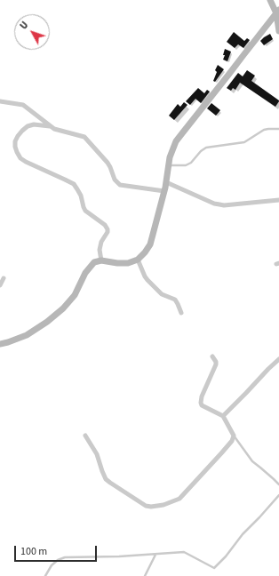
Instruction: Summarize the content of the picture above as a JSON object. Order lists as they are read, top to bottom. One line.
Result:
{"scale_bar":"100 m","north":"top left"}
